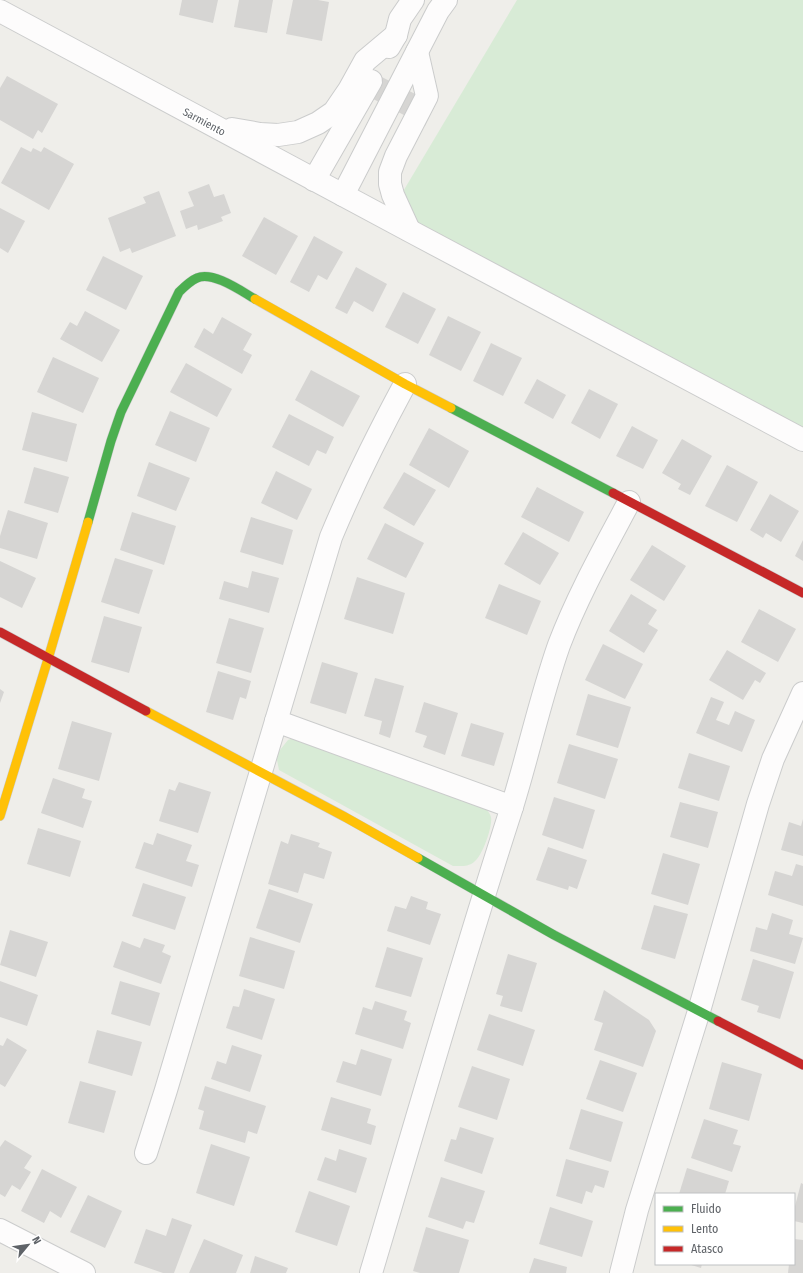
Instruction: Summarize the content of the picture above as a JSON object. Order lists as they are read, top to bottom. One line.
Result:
{"streets":{"street":["Sarmiento"]},"legend":["Fluido","Lento","Atasco"],"north":"top right"}
